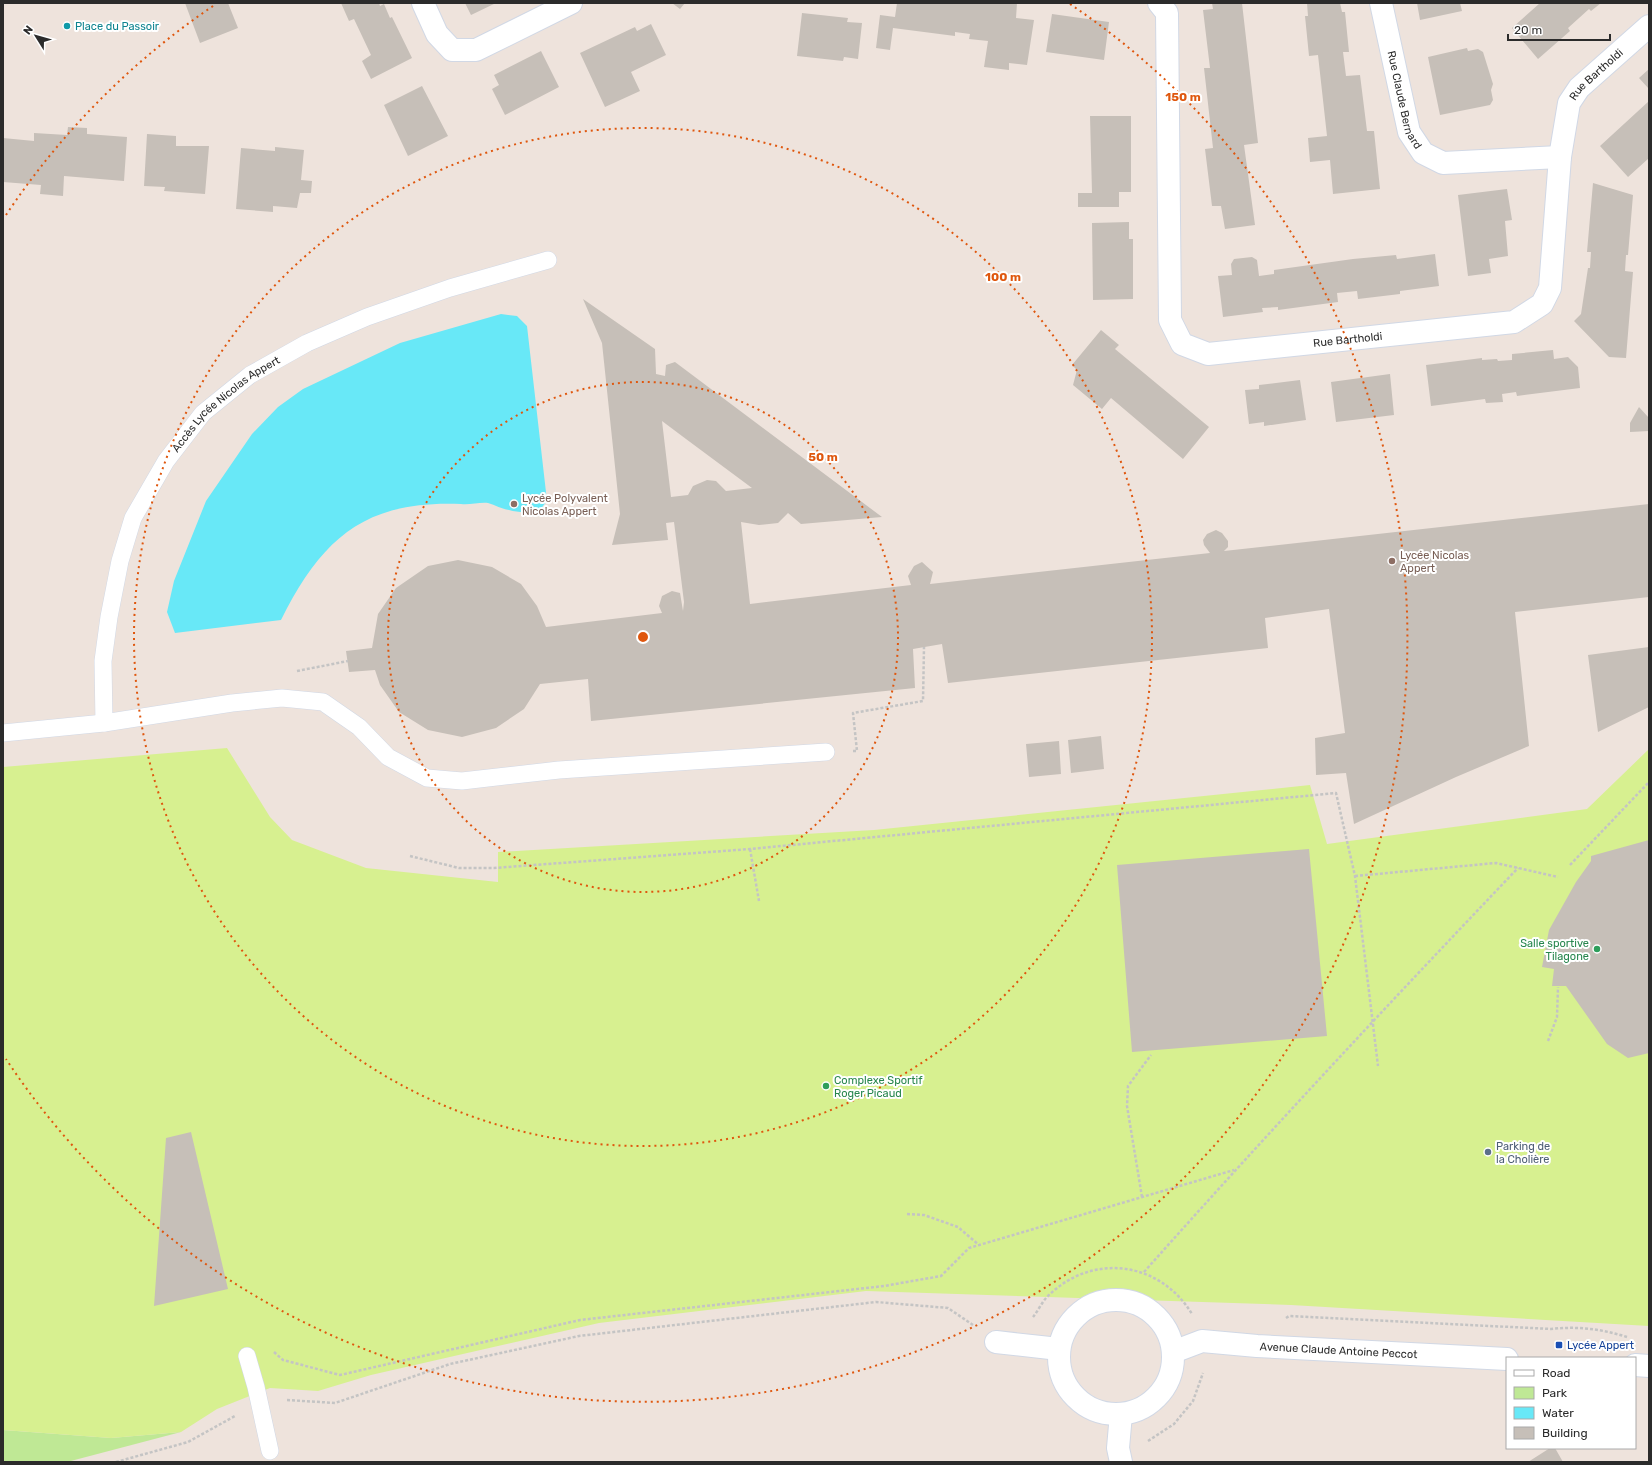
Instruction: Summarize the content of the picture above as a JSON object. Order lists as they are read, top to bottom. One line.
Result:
{"streets":{"street":["Rue Bartholdi","Rue Claude Bernard","Avenue Claude Antoine Peccot"],"lane":["Accès Lycée Nicolas Appert"]},"crossings":[["Rue Bartholdi","Rue Claude Bernard"]],"places":{"other":["Place du Passoir","Lycée Polyvalent Nicolas Appert","Lycée Nicolas Appert","Salle sportive Tilagone","Complexe Sportif Roger Picaud","Parking de la Cholière"],"transit":["Lycée Appert"]},"legend":["Road","Park","Water","Building"],"scale_bar":"20 m","north":"top left","rings":["150 m","100 m","50 m"]}
